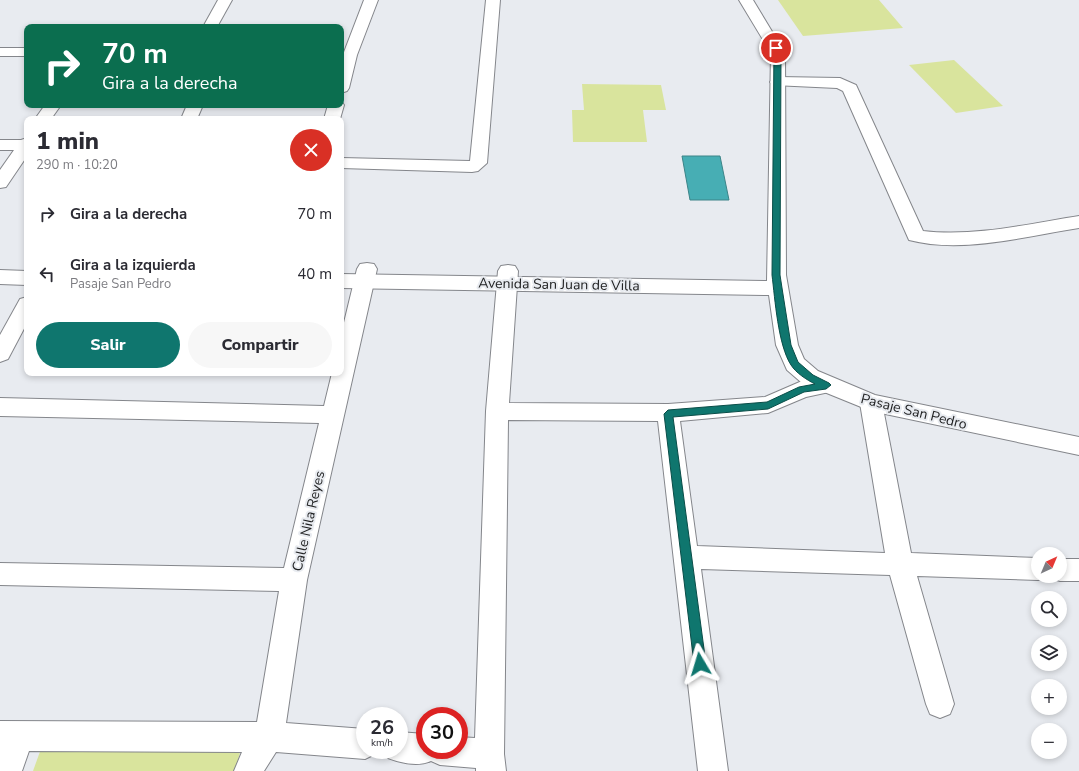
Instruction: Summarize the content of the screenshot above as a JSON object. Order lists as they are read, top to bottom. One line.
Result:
{"streets":{"street":["Avenida San Juan de Villa","Pasaje San Pedro","Calle Nila Reyes"]},"crossings":[["Avenida San Juan de Villa","Pasaje San Pedro"],["Avenida San Juan de Villa","Calle Nila Reyes"]],"north":"top right","page":{"turn":["70 m","Gira a la derecha"],"heading":["1 min","290 m · 10:20"],"list":[{"name":"Gira a la derecha","value":"70 m"},{"name":"Gira a la izquierda","note":"Pasaje San Pedro","value":"40 m"}],"buttons":["Salir","Compartir"],"map_buttons":["+","−"],"speed":"26 km/h","limit":"30"}}
